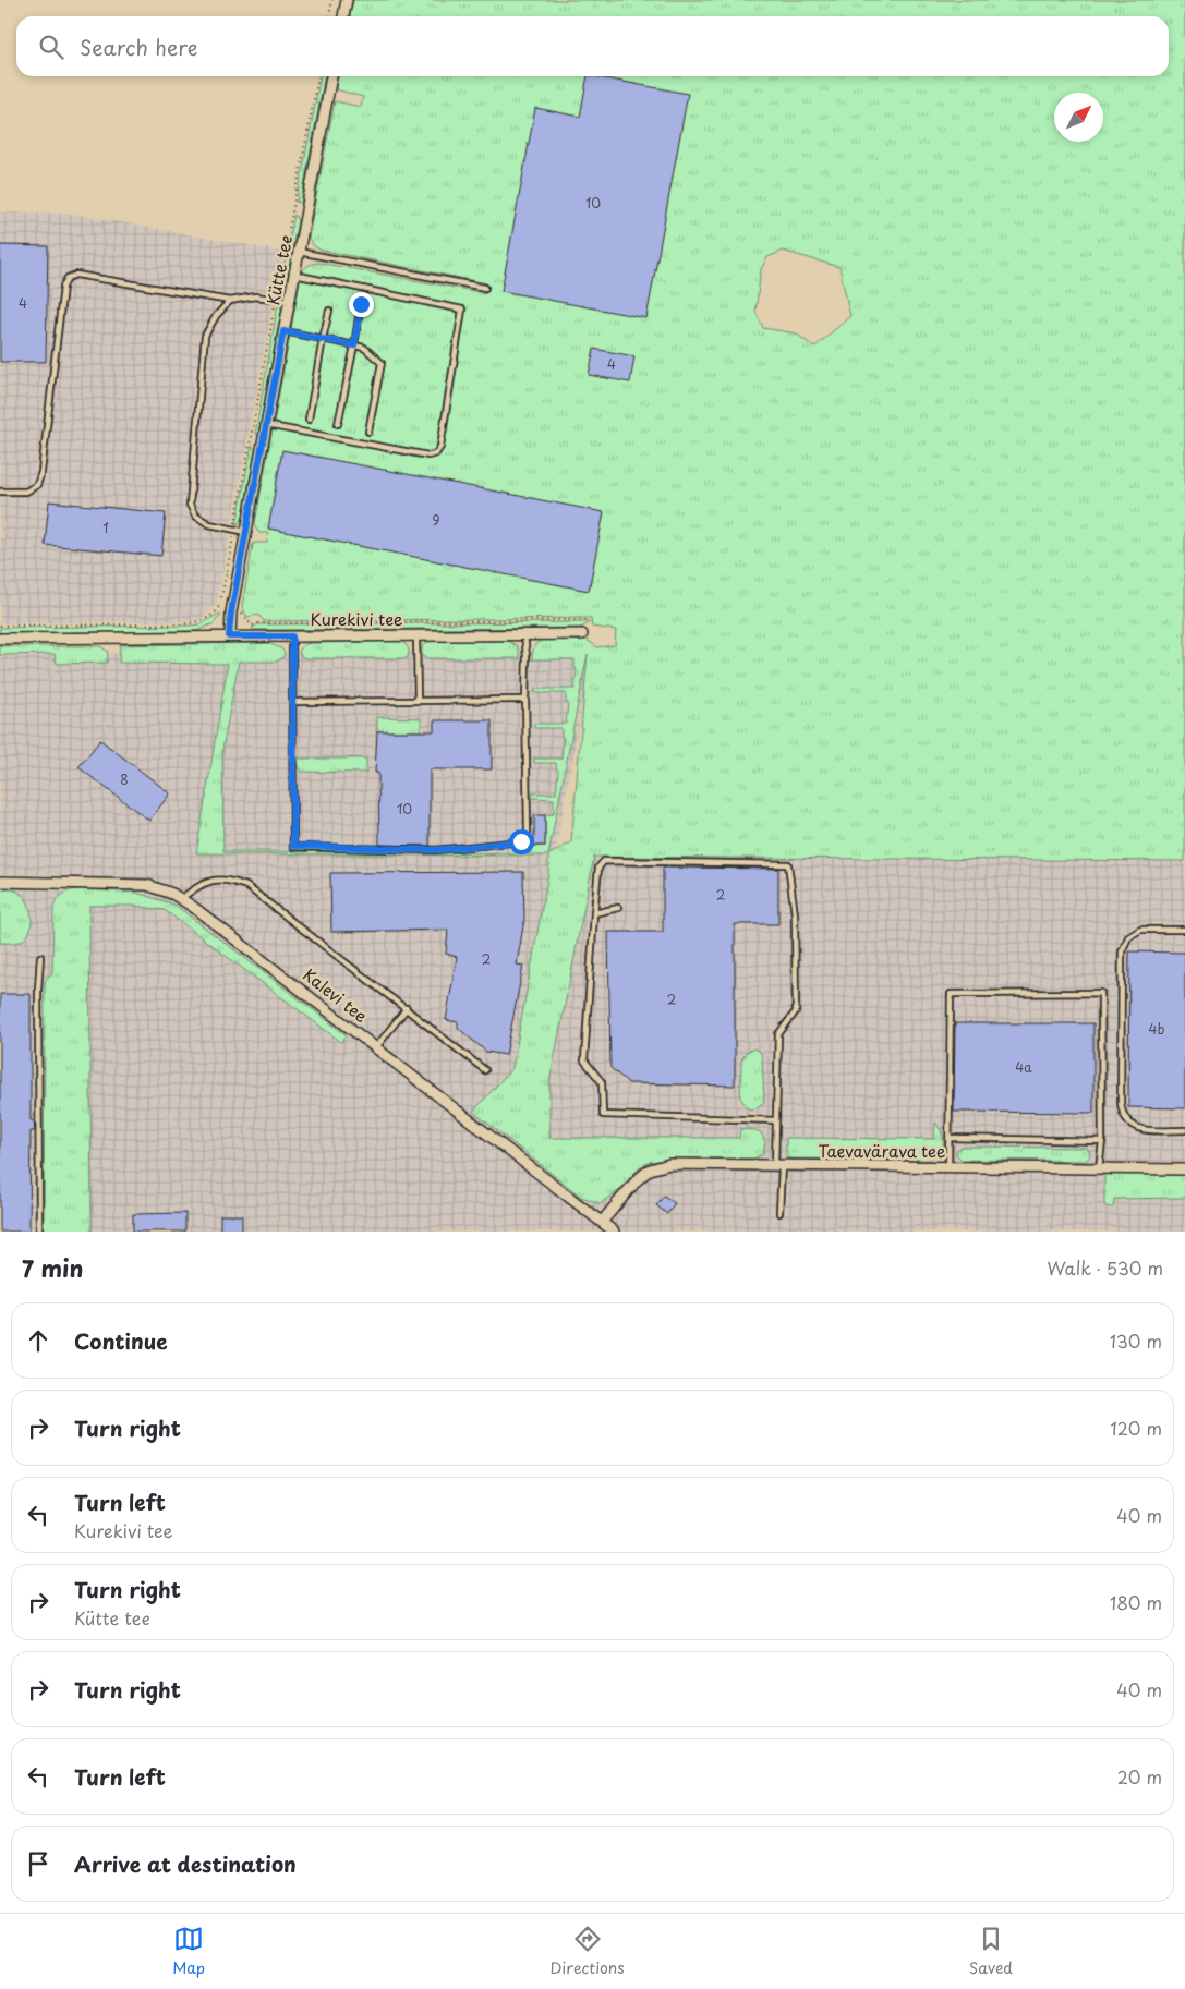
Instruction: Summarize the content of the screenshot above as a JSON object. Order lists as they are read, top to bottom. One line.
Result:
{"streets":{"street":["Kütte tee","Kurekivi tee","Kalevi tee","Taevavärava tee"]},"crossings":[["Kütte tee","Kurekivi tee"],["Kalevi tee","Taevavärava tee"]],"house_numbers":["10","4","4","9","1","8","10","2","2","2","4b","4a"],"north":"top right","page":{"search":"Search here","heading":["7 min","Walk · 530 m"],"list":[["Continue","130 m"],["Turn right","120 m"],["Turn left","Kurekivi tee","40 m"],["Turn right","Kütte tee","180 m"],["Turn right","40 m"],["Turn left","20 m"],"Arrive at destination"],"nav":["Map","Directions","Saved"]}}
